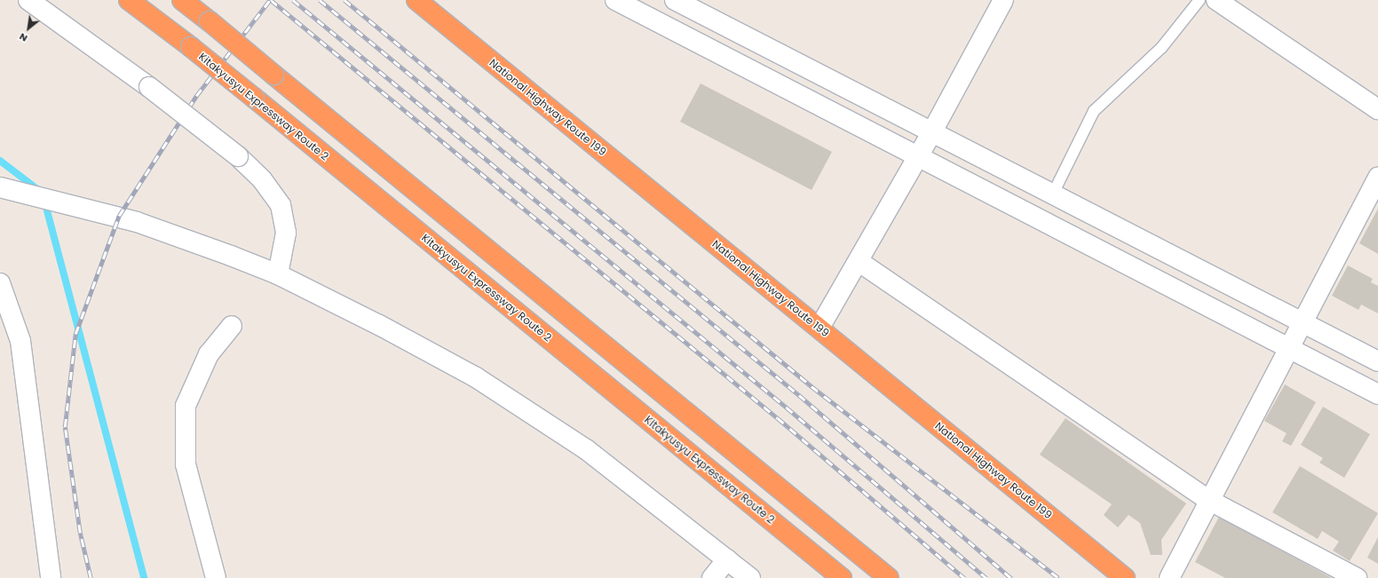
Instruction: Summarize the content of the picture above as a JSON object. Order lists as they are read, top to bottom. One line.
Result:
{"streets":{"highway":["Kitakyusyu Expressway Route 2","National Highway Route 199"]},"north":"bottom left"}
